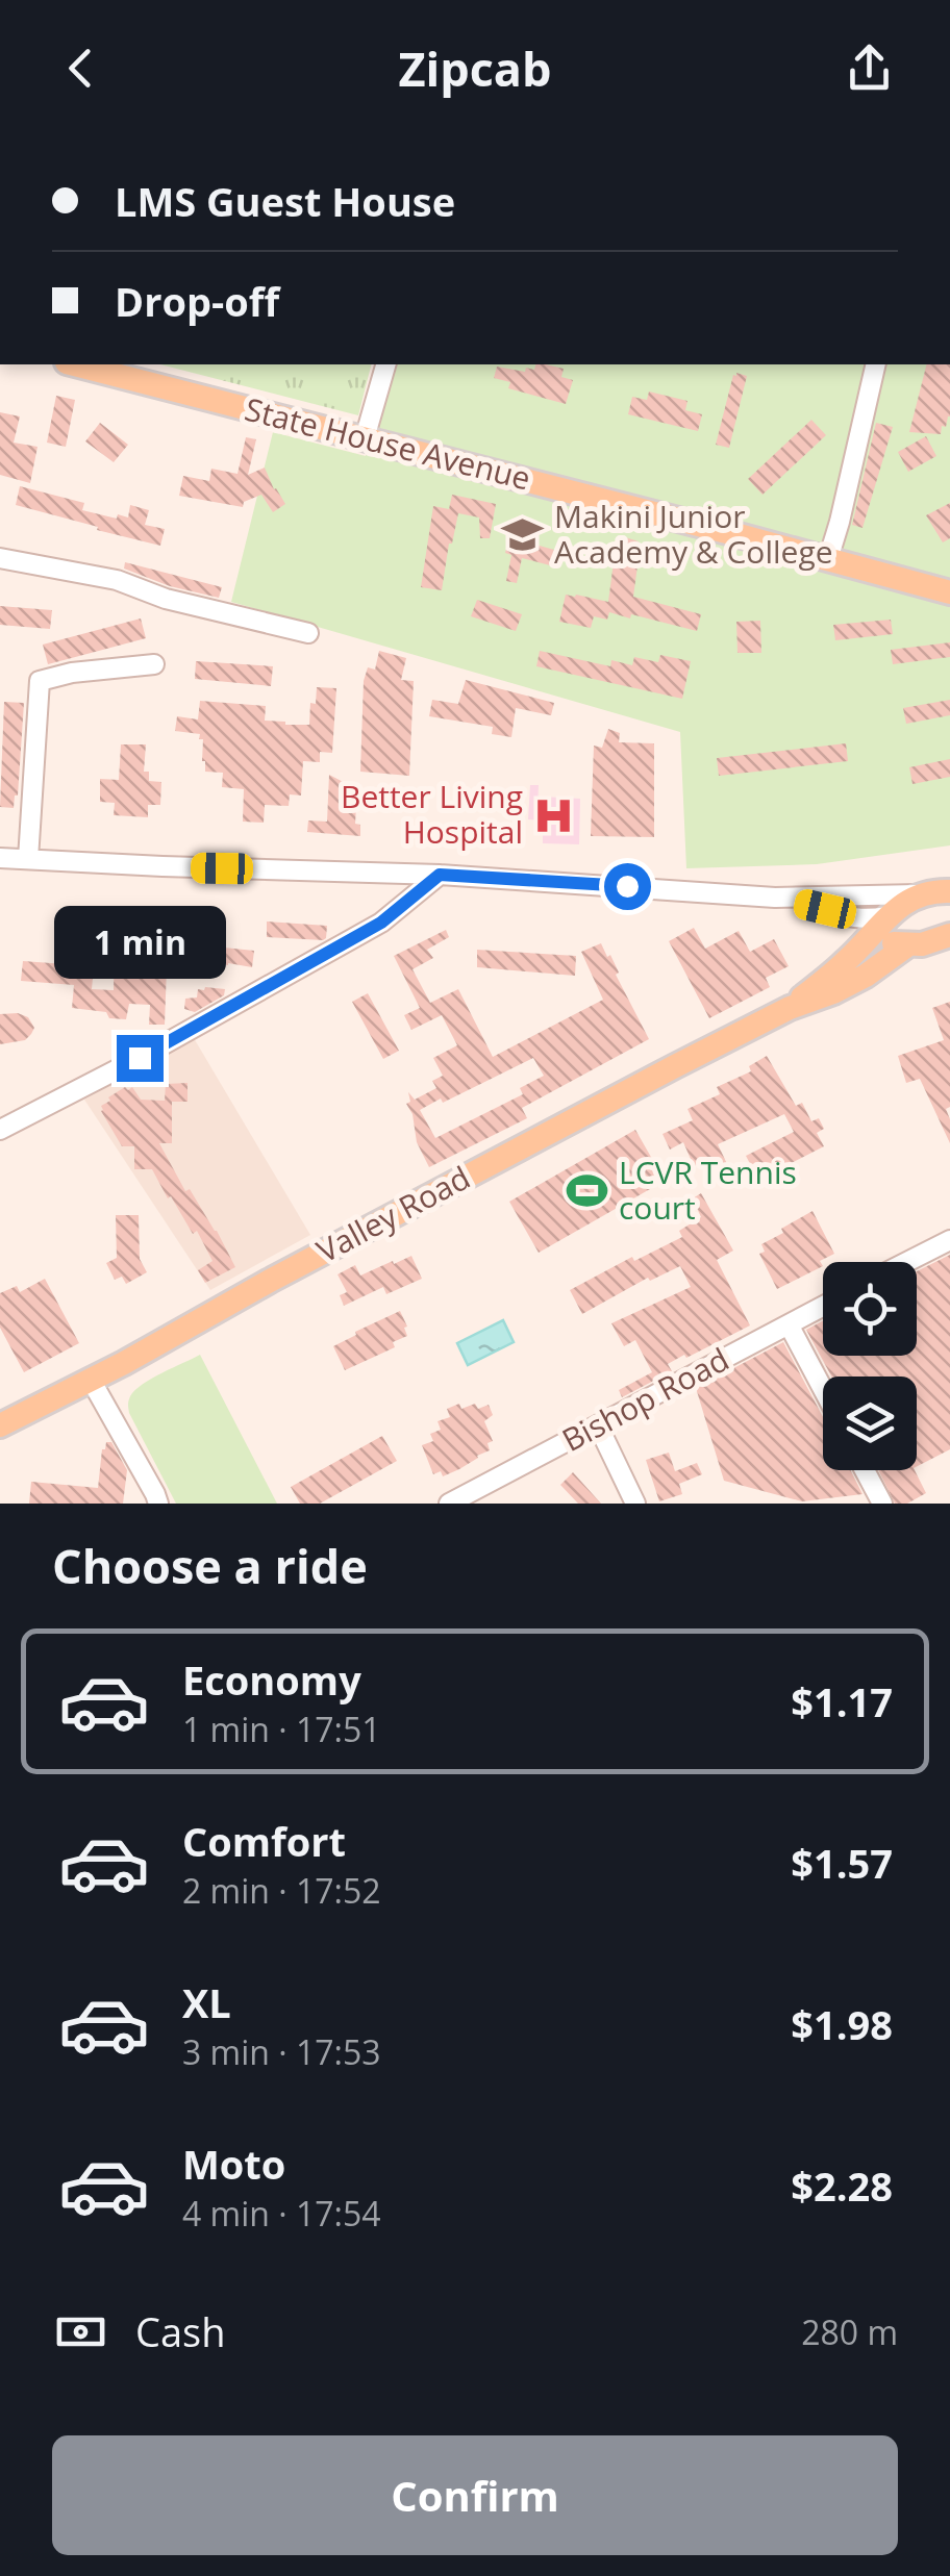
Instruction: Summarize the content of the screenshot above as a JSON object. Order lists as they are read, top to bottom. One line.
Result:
{"streets":{"main road":["State House Avenue","Valley Road"],"street":["Bishop Road"]},"places":{"school or university":["Makini Junior Academy & College"],"hospital":["Better Living Hospital"],"sports":["LCVR Tennis court"]},"page":{"header":"Zipcab","banner":["LMS Guest House","Drop-off"],"bubble":"1 min","heading":"Choose a ride","list":[{"name":"Economy","note":"1 min · 17:51","value":"$1.17"},{"name":"Comfort","note":"2 min · 17:52","value":"$1.57"},{"name":"XL","note":"3 min · 17:53","value":"$1.98"},{"name":"Moto","note":"4 min · 17:54","value":"$2.28"}],"pay":["Cash","280 m"],"buttons":"Confirm"}}
